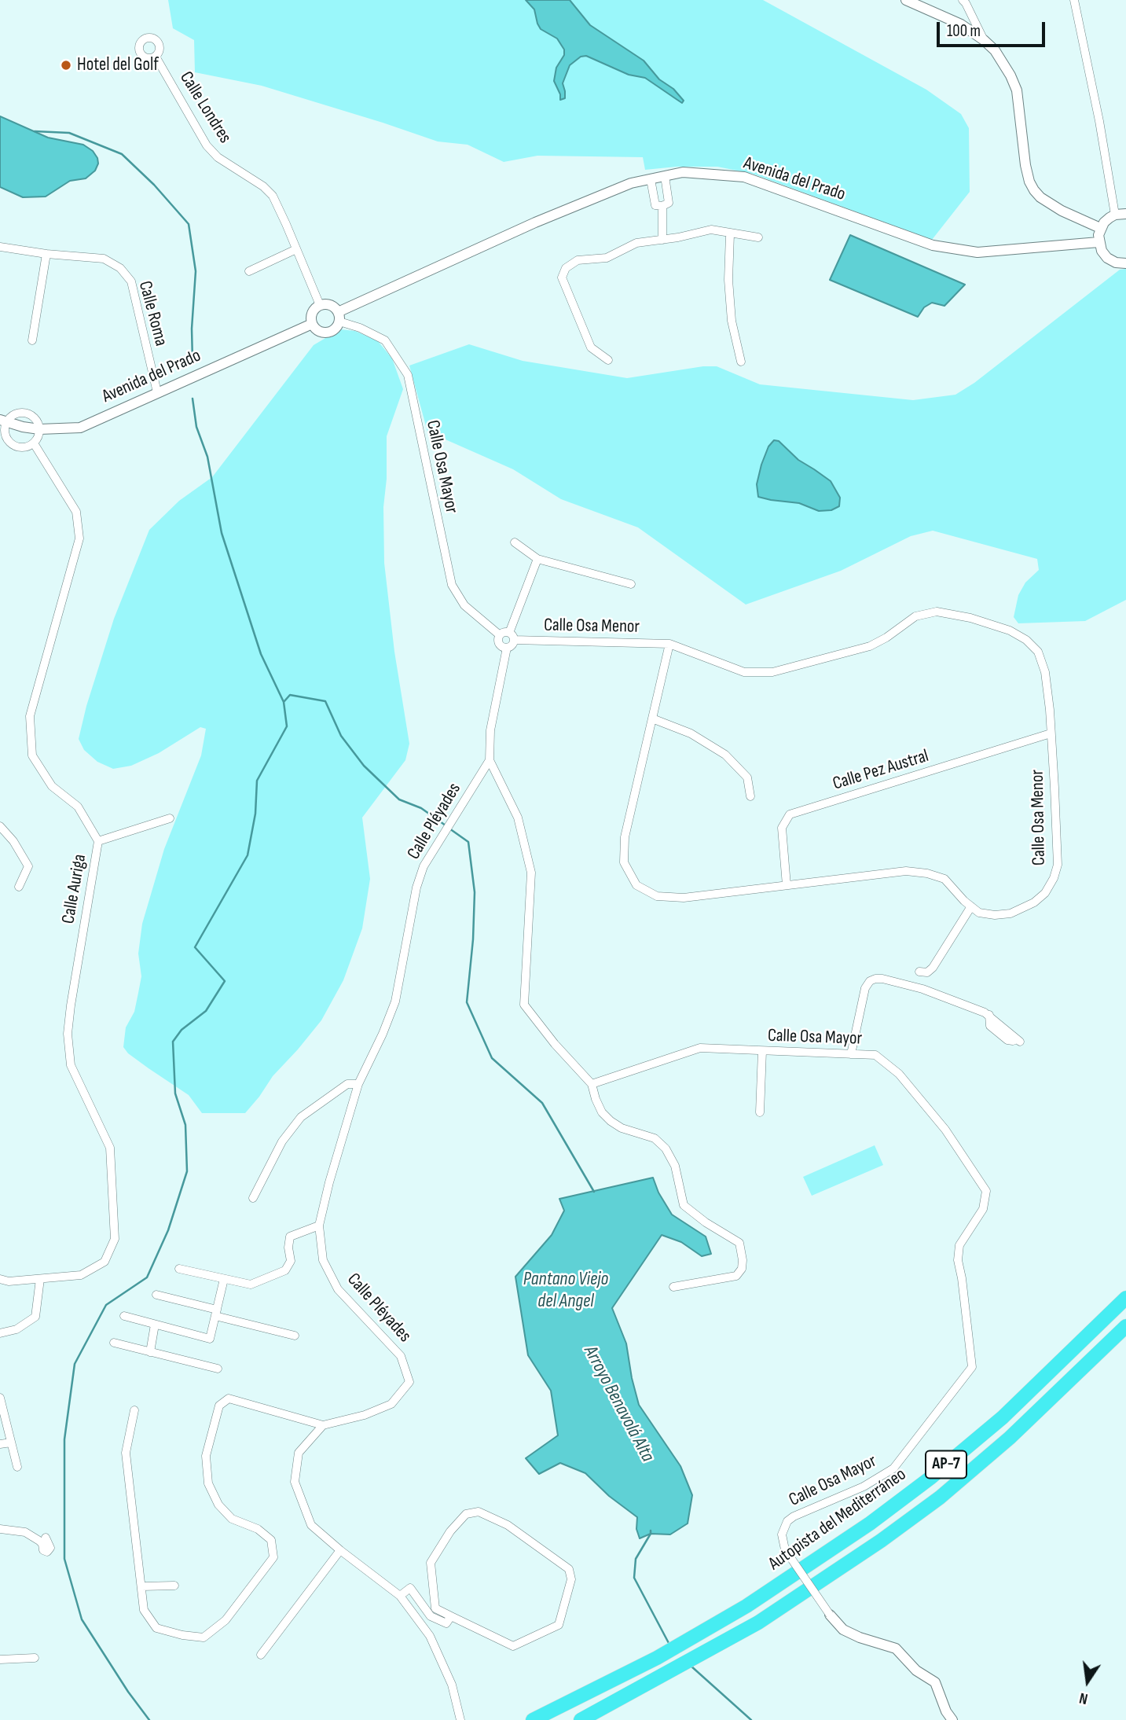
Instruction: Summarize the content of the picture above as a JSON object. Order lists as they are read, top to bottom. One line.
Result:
{"streets":{"highway":["AP-7","Autopista del Mediterráneo"],"street":["Calle Londres","Avenida del Prado","Calle Roma","Calle Osa Mayor","Calle Osa Menor","Calle Pez Austral","Calle Pléyades","Calle Auriga"]},"crossings":[["Calle Londres","Avenida del Prado"],["Calle Londres","Calle Osa Mayor"],["Avenida del Prado","Calle Roma"],["Avenida del Prado","Calle Osa Mayor"],["Calle Osa Mayor","Calle Osa Menor"],["Calle Osa Menor","Calle Pez Austral"]],"water":["Pantano Viejo del Angel","Arroyo Benavolá Alta"],"places":["Hotel del Golf"],"scale_bar":"100 m","north":"bottom"}
